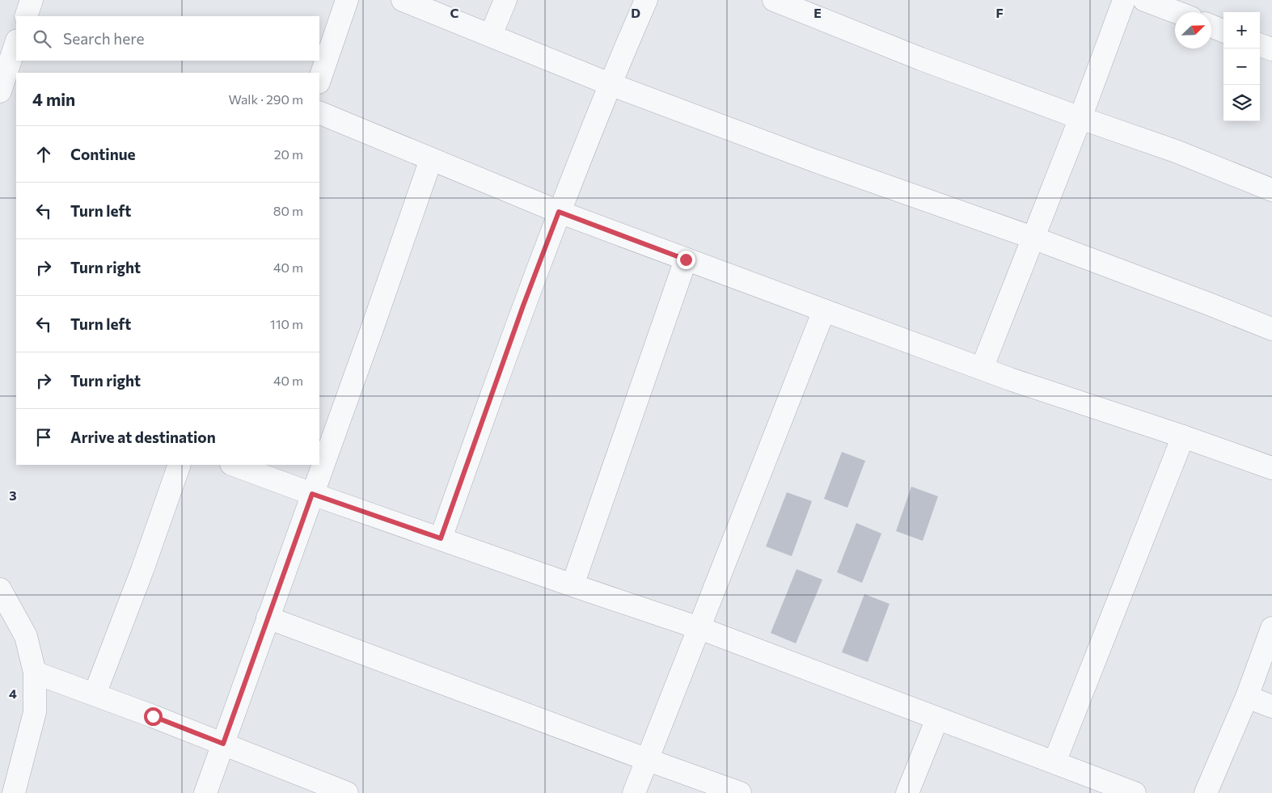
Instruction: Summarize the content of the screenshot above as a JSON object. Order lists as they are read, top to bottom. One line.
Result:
{"north":"top right","page":{"map_buttons":["+","−"],"search":"Search here","heading":["4 min","Walk · 290 m"],"list":[["Continue","20 m"],["Turn left","80 m"],["Turn right","40 m"],["Turn left","110 m"],["Turn right","40 m"],"Arrive at destination"]},"grid":{"columns":["C","D","E","F"],"rows":["3","4"]}}
